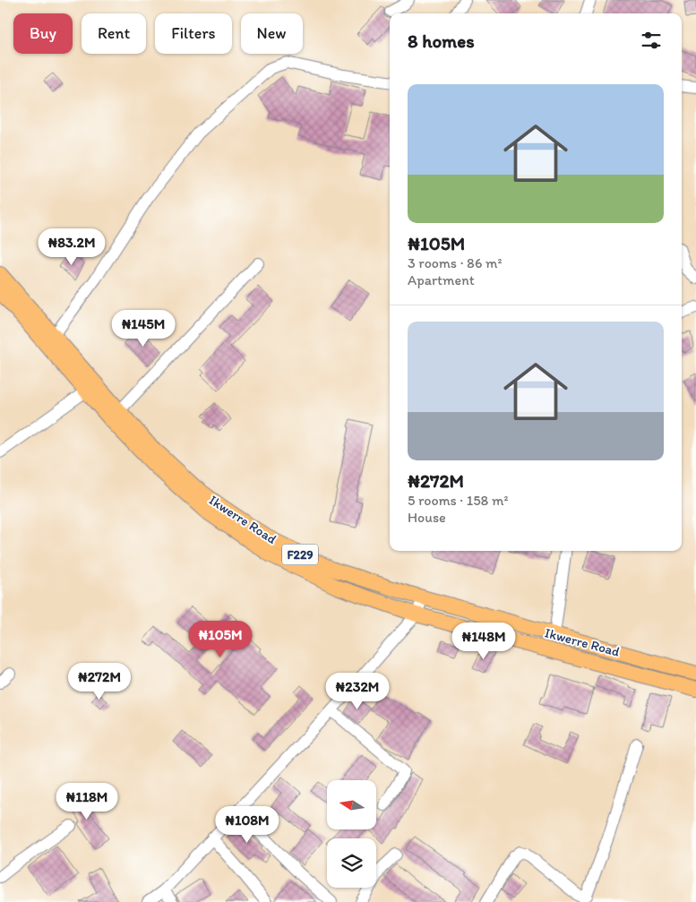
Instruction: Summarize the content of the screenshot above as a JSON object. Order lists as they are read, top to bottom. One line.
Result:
{"streets":{"main road":["Ikwerre Road","F229"]},"north":"left","page":{"chip":["Buy","Rent","Filters","New"],"heading":"8 homes","list":[{"name":"₦105M","note":"3 rooms · 86 m² · Apartment"},{"name":"₦272M","note":"5 rooms · 158 m² · House"}],"price":["₦83.2M","₦145M","₦105M","₦148M","₦272M","₦232M","₦118M","₦108M"]}}
